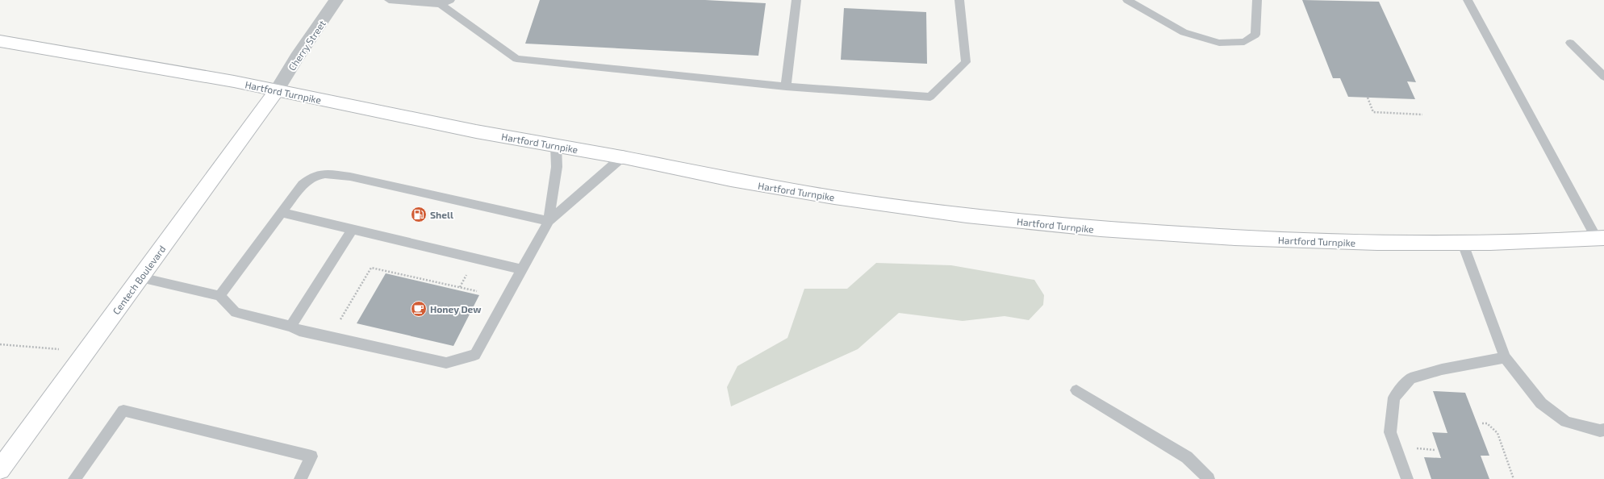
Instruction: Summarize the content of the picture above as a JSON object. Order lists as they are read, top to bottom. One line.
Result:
{"streets":{"main road":["Hartford Turnpike","Centech Boulevard"],"street":["Cherry Street"]},"crossings":[["Cherry Street","Hartford Turnpike"],["Cherry Street","Centech Boulevard"],["Hartford Turnpike","Centech Boulevard"]],"places":{"fuel station":["Shell"],"cafe":["Honey Dew"]}}
